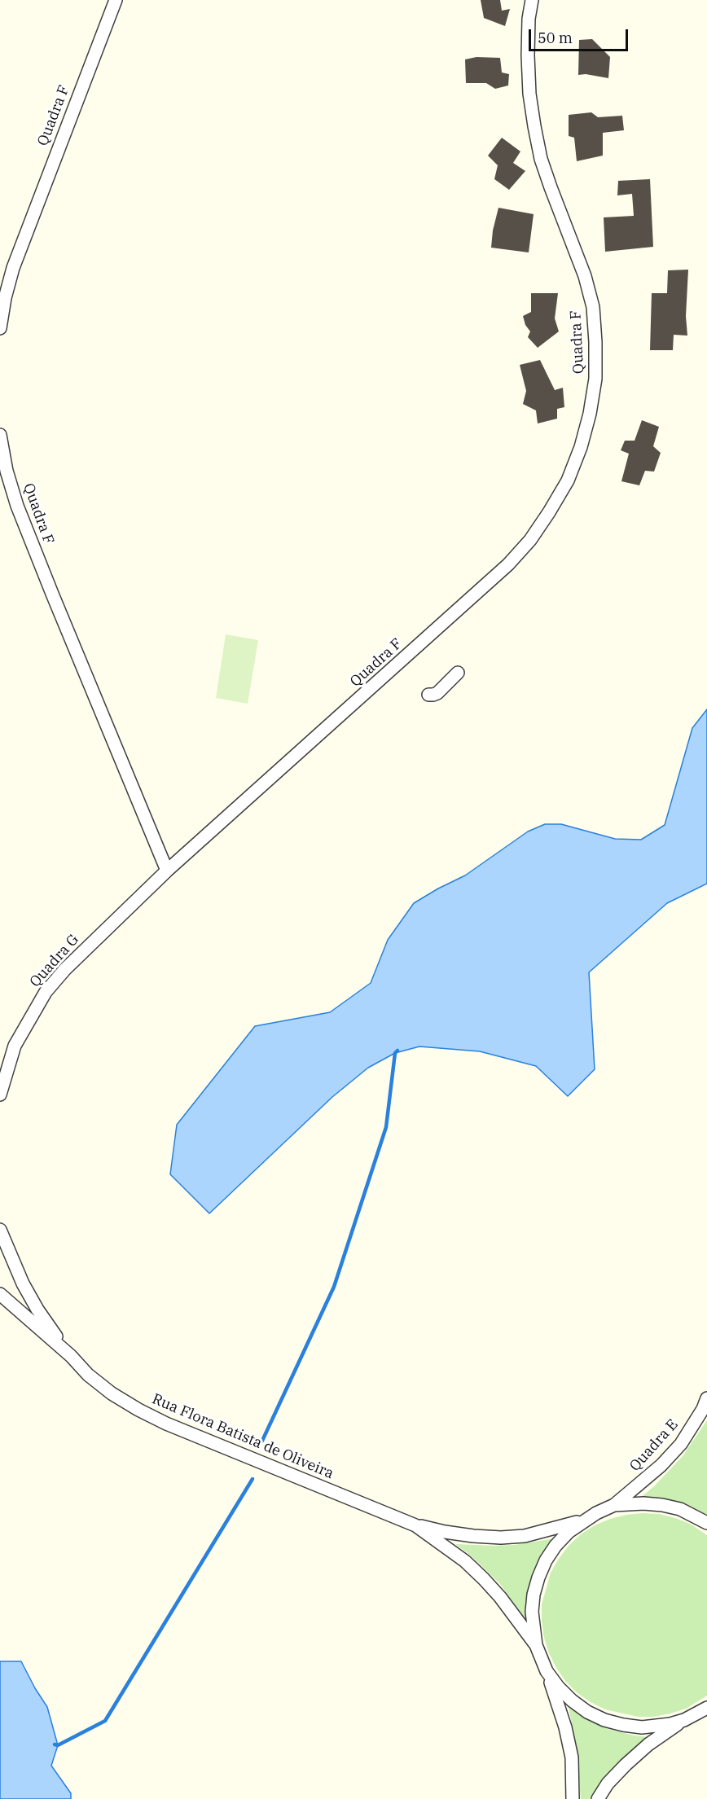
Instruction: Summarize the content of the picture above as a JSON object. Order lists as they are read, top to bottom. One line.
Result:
{"streets":{"street":["Quadra F","Quadra G","Rua Flora Batista de Oliveira","Quadra E"]},"crossings":[["Quadra F","Quadra G"]],"scale_bar":"50 m"}
